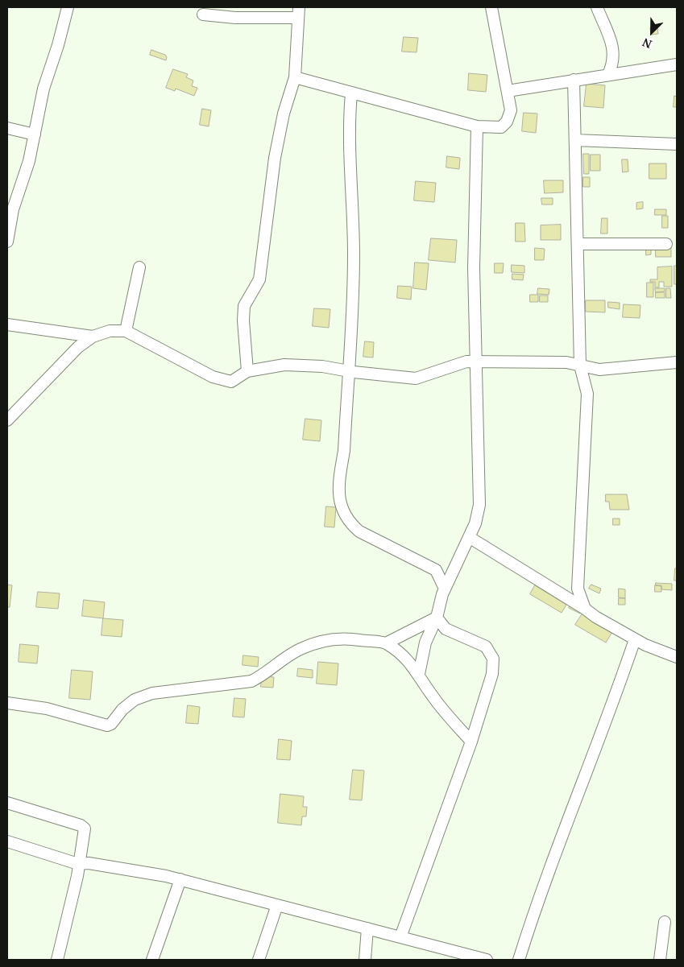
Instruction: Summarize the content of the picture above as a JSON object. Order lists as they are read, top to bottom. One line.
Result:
{"north":"bottom left"}
